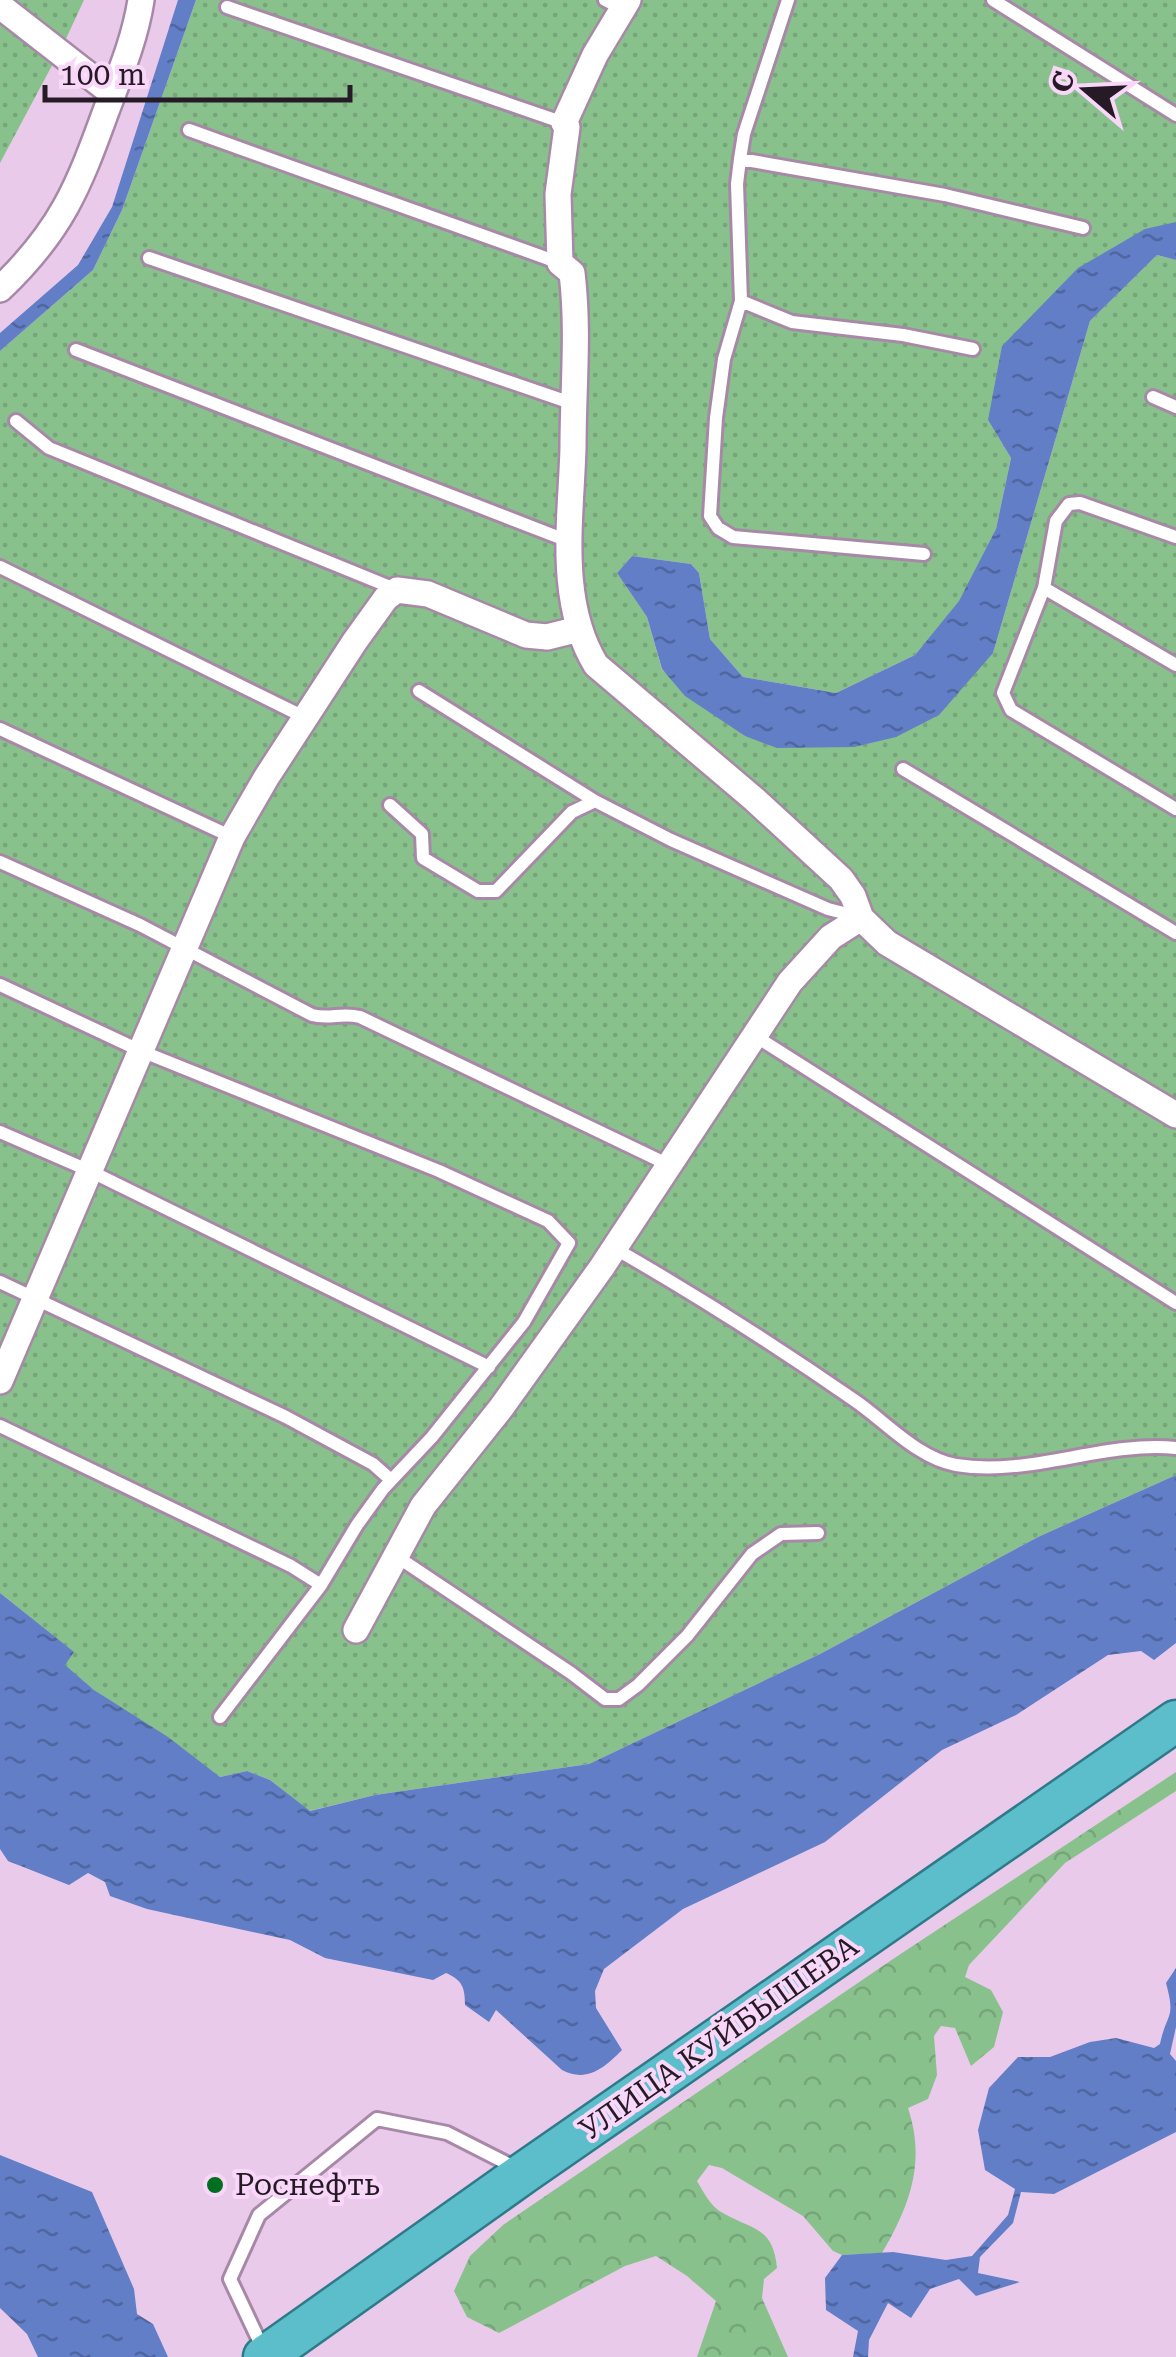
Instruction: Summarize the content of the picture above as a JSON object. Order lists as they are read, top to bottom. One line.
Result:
{"streets":{"highway":["УЛИЦА КУЙБЫШЕВА"]},"places":["Роснефть"],"scale_bar":"100 m","north":"left"}
